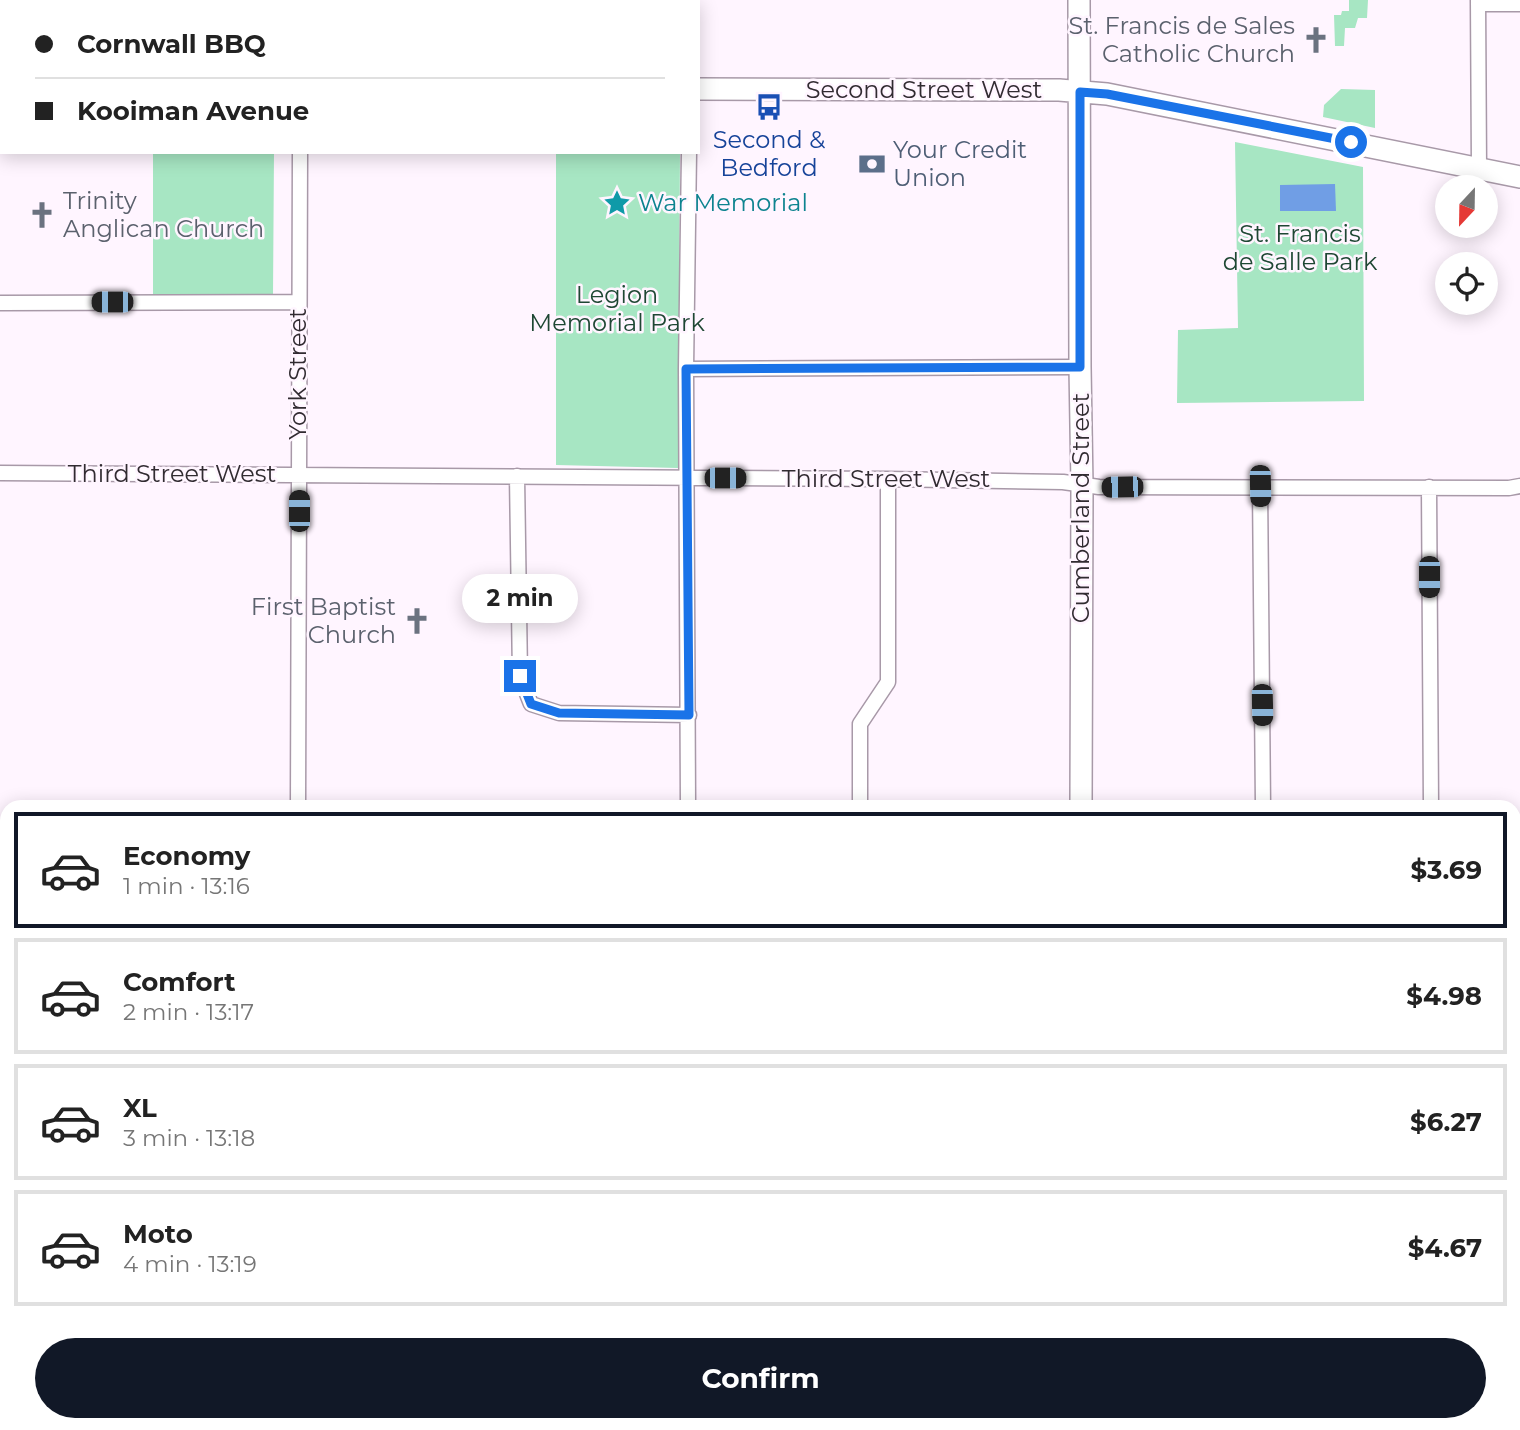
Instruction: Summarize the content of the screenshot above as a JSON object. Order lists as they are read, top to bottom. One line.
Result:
{"streets":{"street":["Second Street West","York Street","Third Street West","Cumberland Street"]},"crossings":[["Second Street West","Cumberland Street"],["York Street","Third Street West"],["Third Street West","Cumberland Street"]],"parks":["St. Francis de Salle Park","Legion Memorial Park"],"places":{"church":["St. Francis de Sales Catholic Church","Trinity Anglican Church","First Baptist Church"],"bus stop":["Second & Bedford"],"bank":["Your Credit Union"],"place":["War Memorial"]},"north":"bottom","page":{"banner":["Cornwall BBQ","Kooiman Avenue"],"bubble":"2 min","list":[{"name":"Economy","note":"1 min · 13:16","value":"$3.69"},{"name":"Comfort","note":"2 min · 13:17","value":"$4.98"},{"name":"XL","note":"3 min · 13:18","value":"$6.27"},{"name":"Moto","note":"4 min · 13:19","value":"$4.67"}],"buttons":"Confirm"}}
